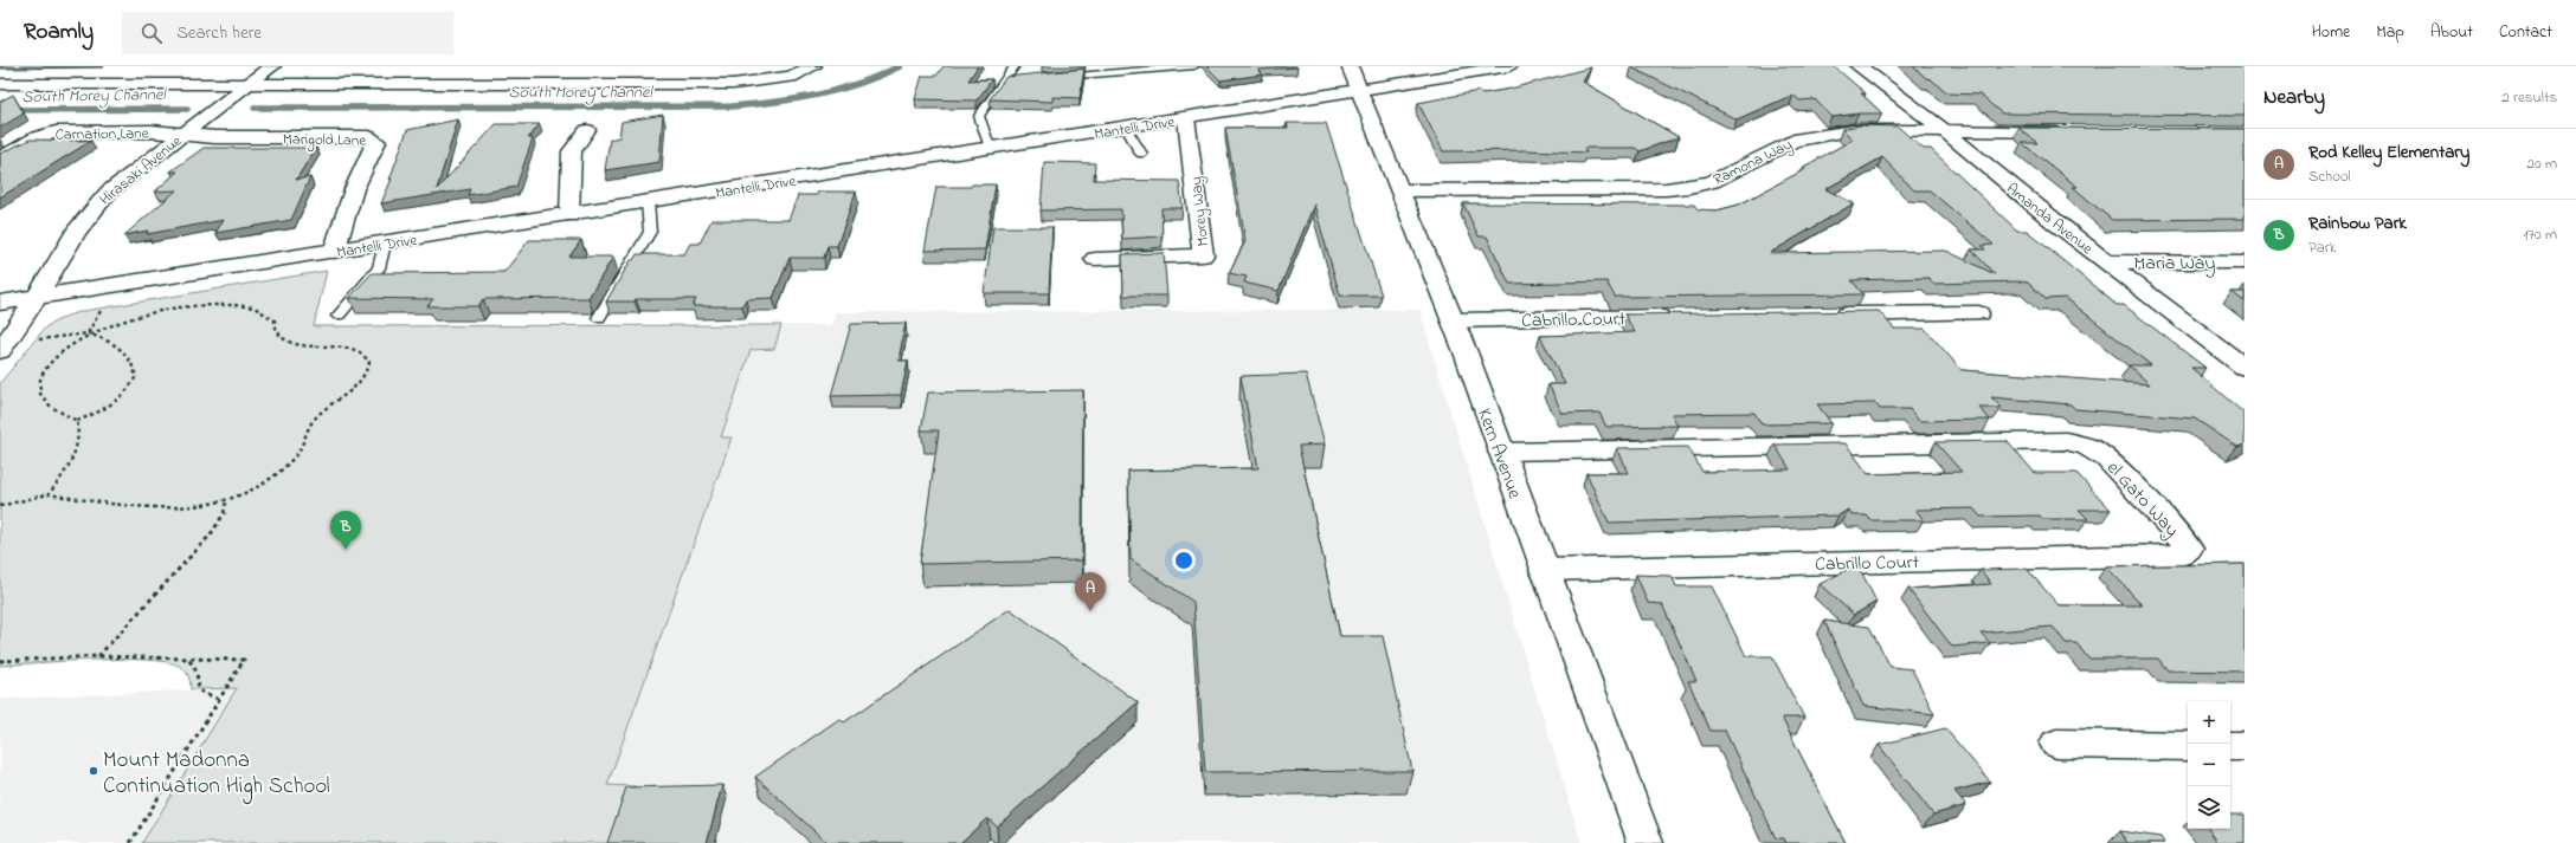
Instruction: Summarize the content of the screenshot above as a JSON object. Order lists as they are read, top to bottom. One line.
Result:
{"streets":{"street":["Mantelli Drive","Carnation Lane","Marigold Lane","Ramona Way","Hirasaki Avenue","Morey Way","Amanda Avenue","Maria Way","Cabrillo Court","Kern Avenue","el Gato Way"]},"crossings":[["Mantelli Drive","Marigold Lane"],["Mantelli Drive","Hirasaki Avenue"],["Mantelli Drive","Morey Way"],["Mantelli Drive","Kern Avenue"],["Carnation Lane","Marigold Lane"],["Carnation Lane","Hirasaki Avenue"],["Marigold Lane","Hirasaki Avenue"],["Ramona Way","Amanda Avenue"],["Ramona Way","Kern Avenue"],["Amanda Avenue","Maria Way"],["Cabrillo Court","Kern Avenue"],["Cabrillo Court","el Gato Way"],["Kern Avenue","el Gato Way"]],"water":["South Morey Channel"],"places":["Mount Madonna Continuation High School"],"page":{"header":"Roamly","search":"Search here","nav":["Home","Map","About","Contact"],"heading":["Nearby","2 results"],"list":[{"mark":"A","name":"Rod Kelley Elementary","note":"School","value":"20 m"},{"mark":"B","name":"Rainbow Park","note":"Park","value":"170 m"}],"pins":["B","A"],"map_buttons":["+","−"]}}
